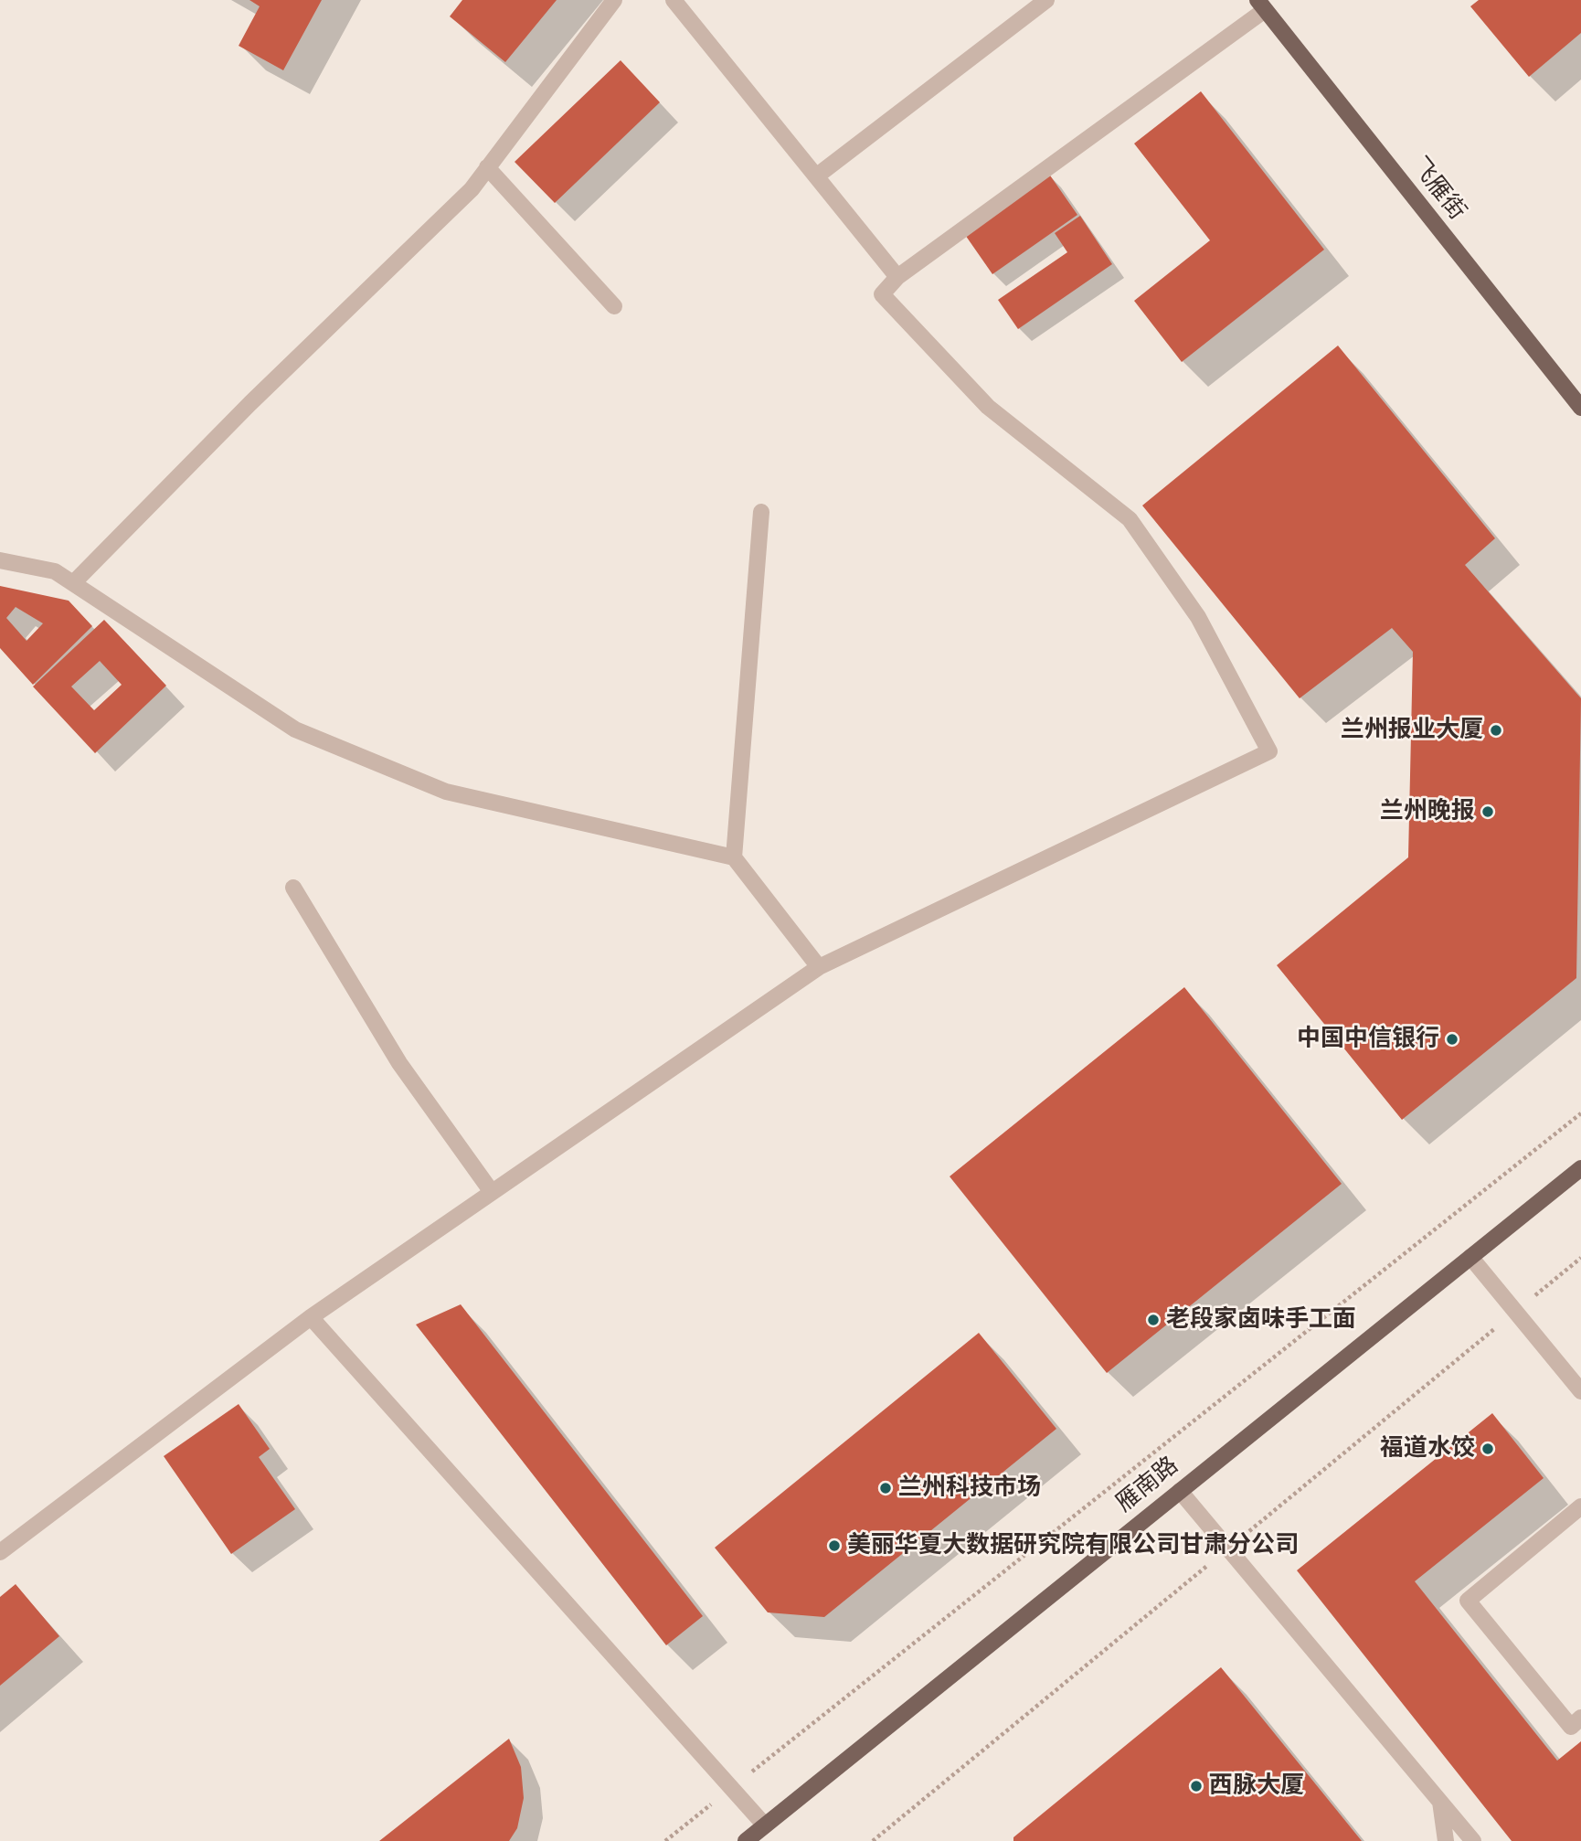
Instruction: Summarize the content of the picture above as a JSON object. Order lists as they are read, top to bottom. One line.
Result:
{"streets":{"main road":["飞雁街","雁南路"]},"places":["兰州报业大厦","兰州晚报","中国中信银行","老段家卤味手工面","福道水饺","兰州科技市场","美丽华夏大数据研究院有限公司甘肃分公司","西脉大厦"]}
